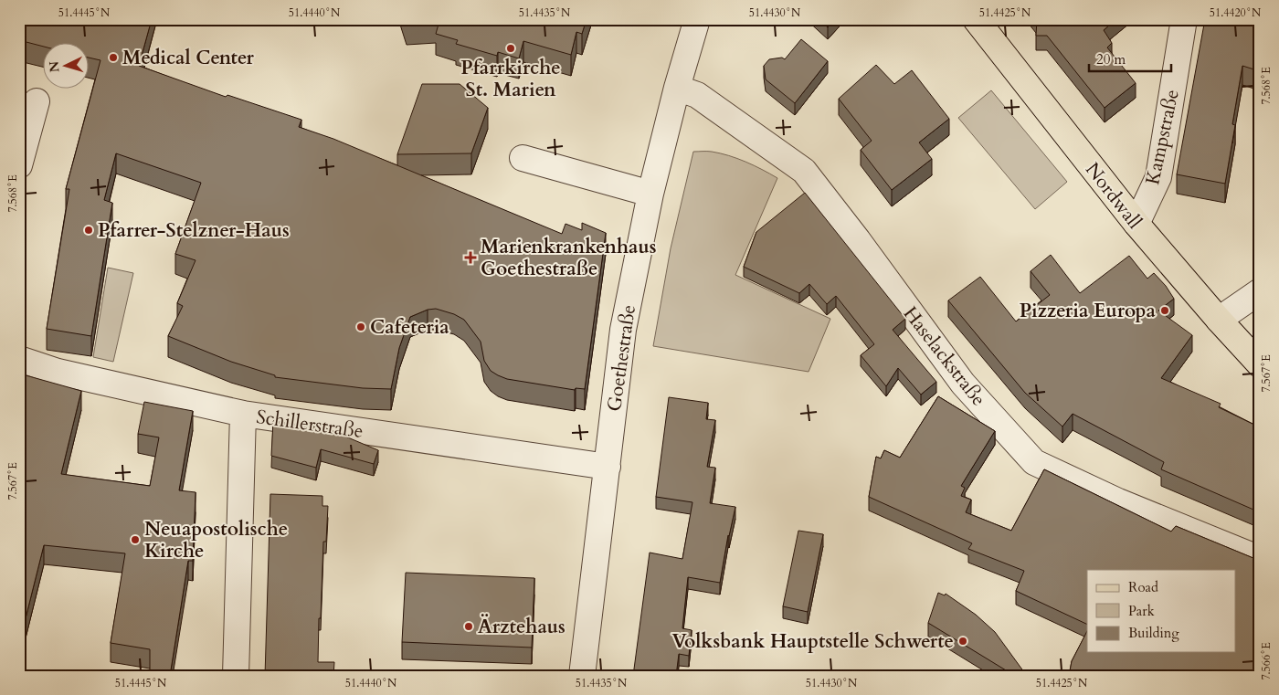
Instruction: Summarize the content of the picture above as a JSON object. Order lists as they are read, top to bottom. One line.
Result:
{"streets":{"main road":["Nordwall"],"street":["Kampstraße","Haselackstraße","Goethestraße","Schillerstraße"]},"crossings":[["Kampstraße","Nordwall"],["Haselackstraße","Goethestraße"],["Goethestraße","Schillerstraße"]],"places":{"other":["Pfarrkirche St. Marien","Medical Center","Pfarrer-Stelzner-Haus","Pizzeria Europa","Cafeteria","Neuapostolische Kirche","Ärztehaus","Volksbank Hauptstelle Schwerte"],"health":["Marienkrankenhaus Goethestraße"]},"legend":["Road","Park","Building"],"scale_bar":"20 m","north":"left","coordinates":["51.4445°N","51.4440°N","51.4435°N","51.4430°N","51.4425°N","51.4420°N","7.568°E","7.567°E","7.566°E"]}
